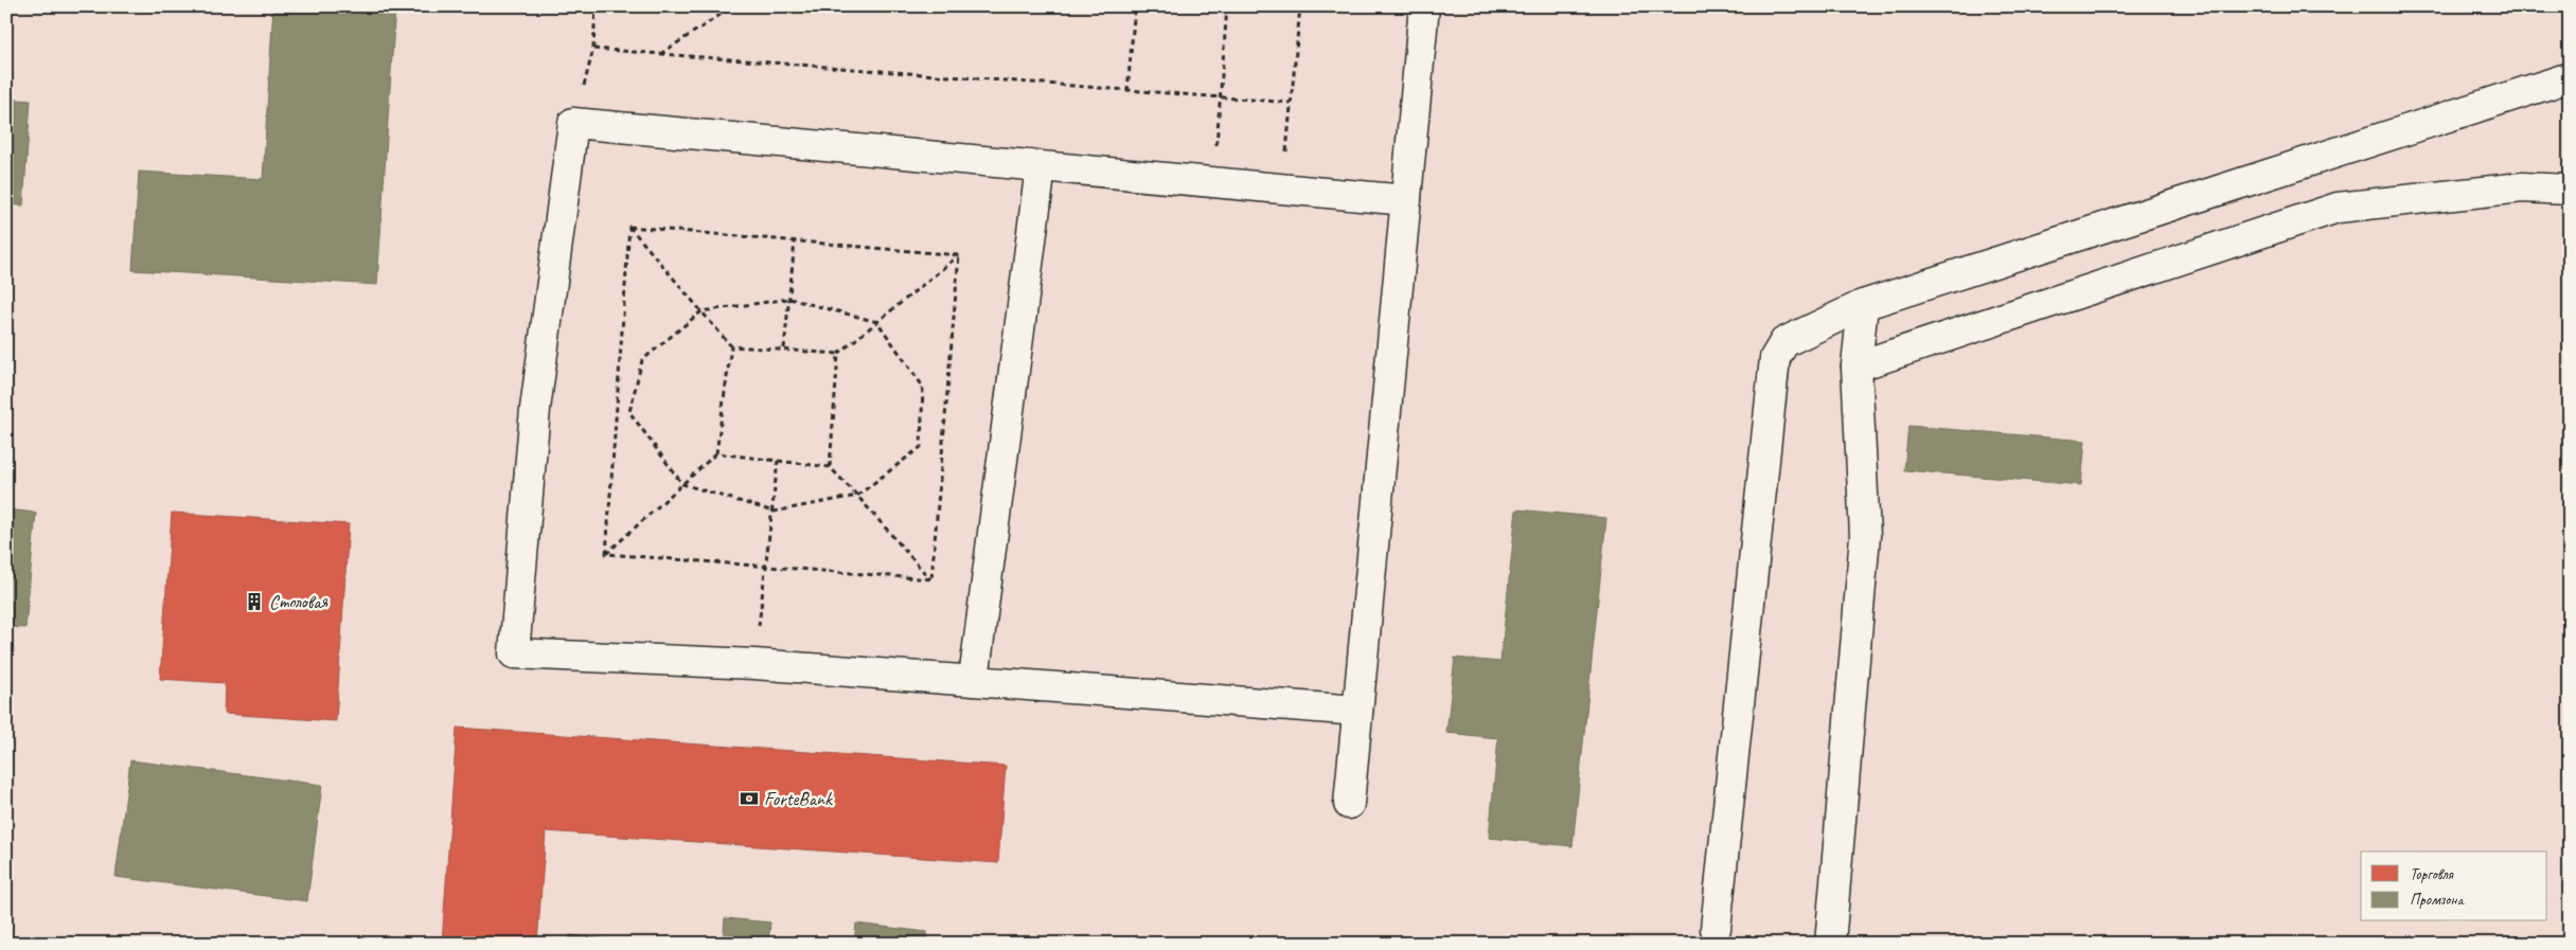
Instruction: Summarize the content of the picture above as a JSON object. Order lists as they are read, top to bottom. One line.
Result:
{"places":{"building":["Столовая"],"bank":["ForteBank"]},"legend":["Торговля","Промзона"]}
